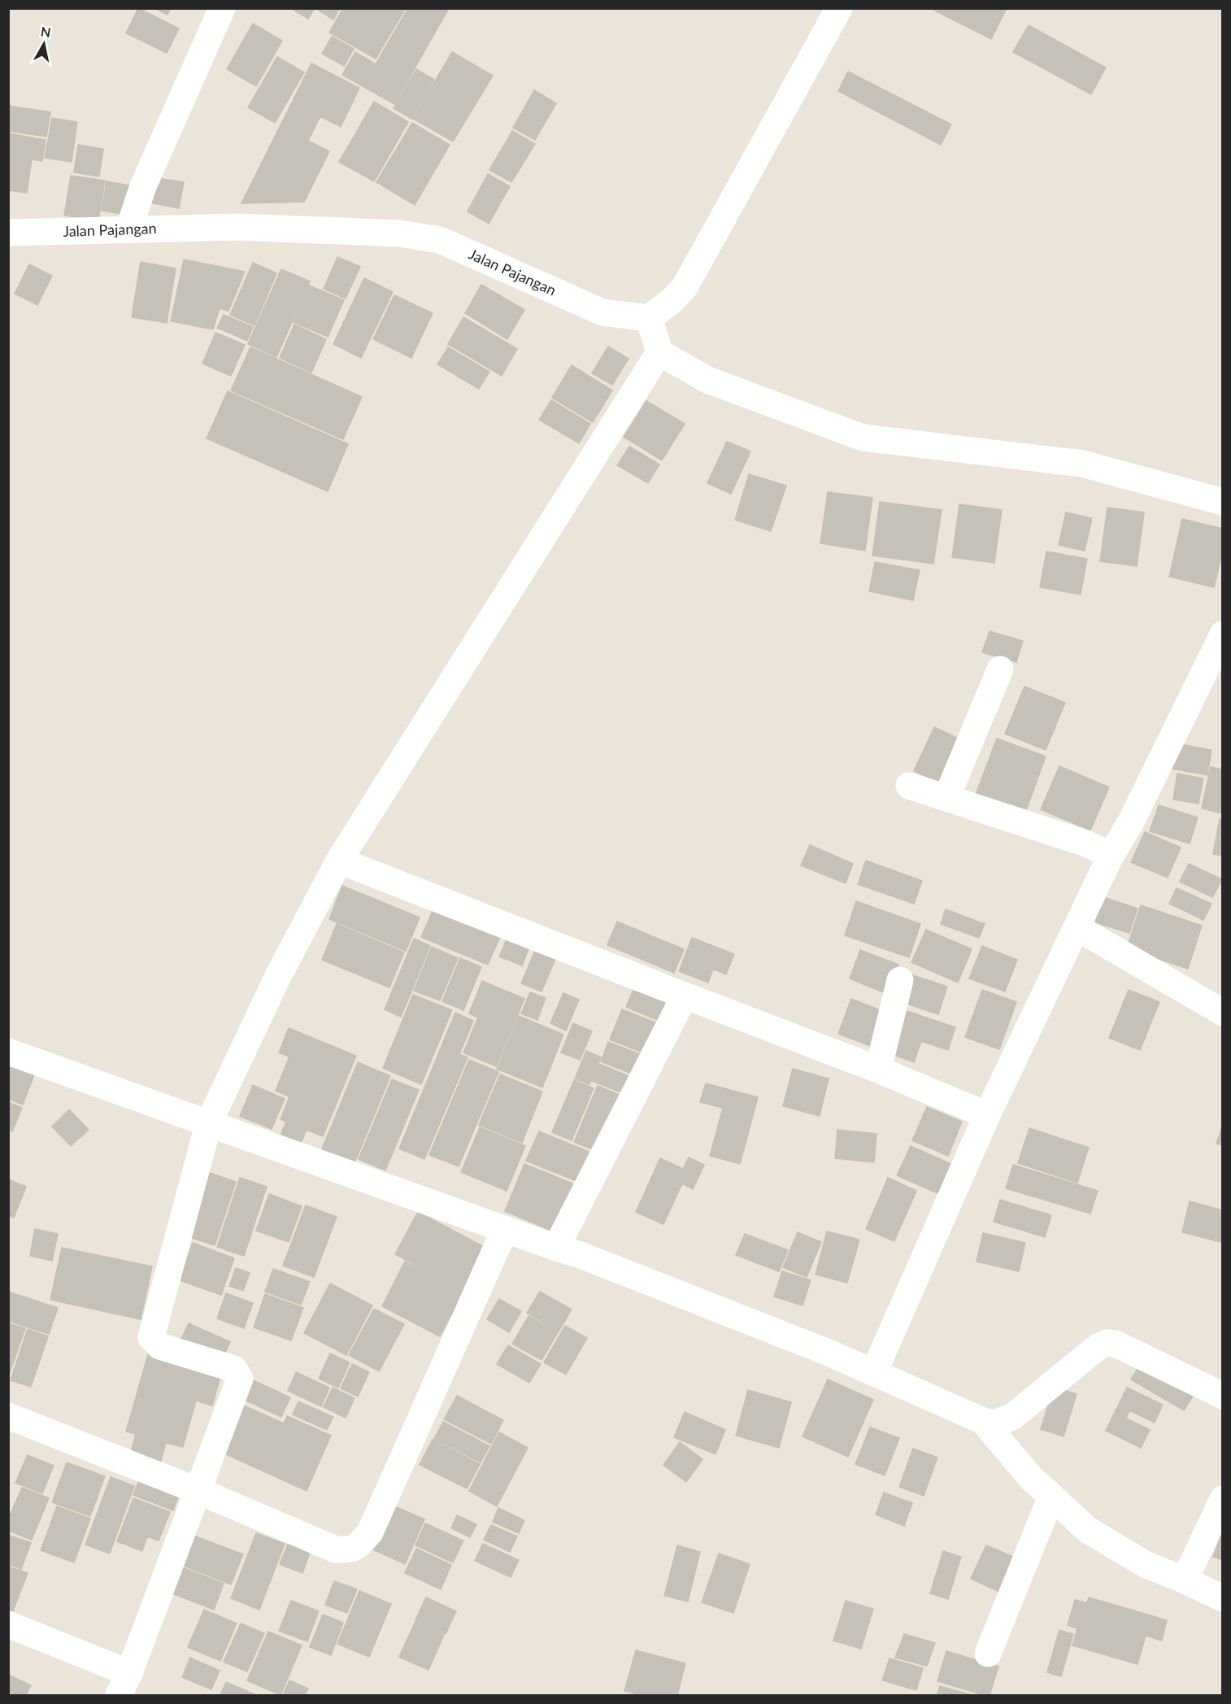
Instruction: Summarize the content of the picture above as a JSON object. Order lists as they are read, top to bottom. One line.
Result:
{"streets":{"street":["Jalan Pajangan"]},"north":"top"}
